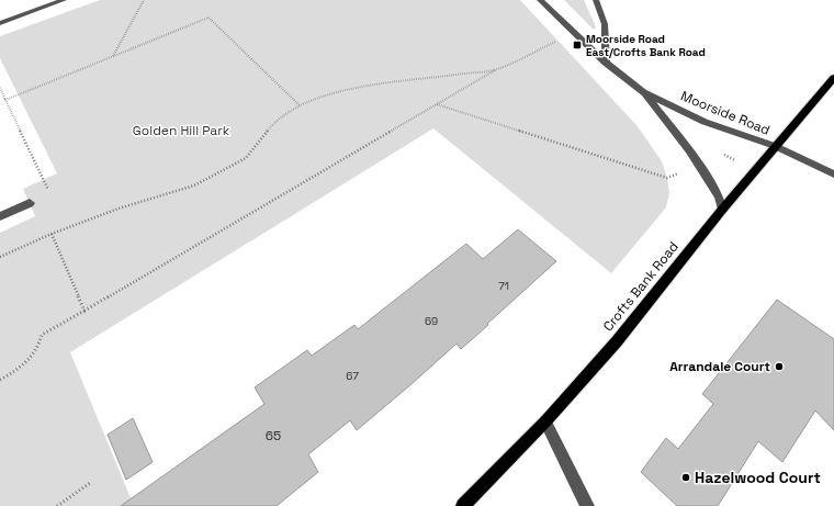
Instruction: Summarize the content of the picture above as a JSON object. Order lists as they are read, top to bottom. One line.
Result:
{"streets":{"main road":["Crofts Bank Road"],"street":["Moorside Road"]},"crossings":[["Moorside Road","Crofts Bank Road"]],"parks":["Golden Hill Park"],"places":{"transit":["Moorside Road East/Crofts Bank Road"],"other":["Arrandale Court","Hazelwood Court"]},"house_numbers":["71","69","67","65"]}
